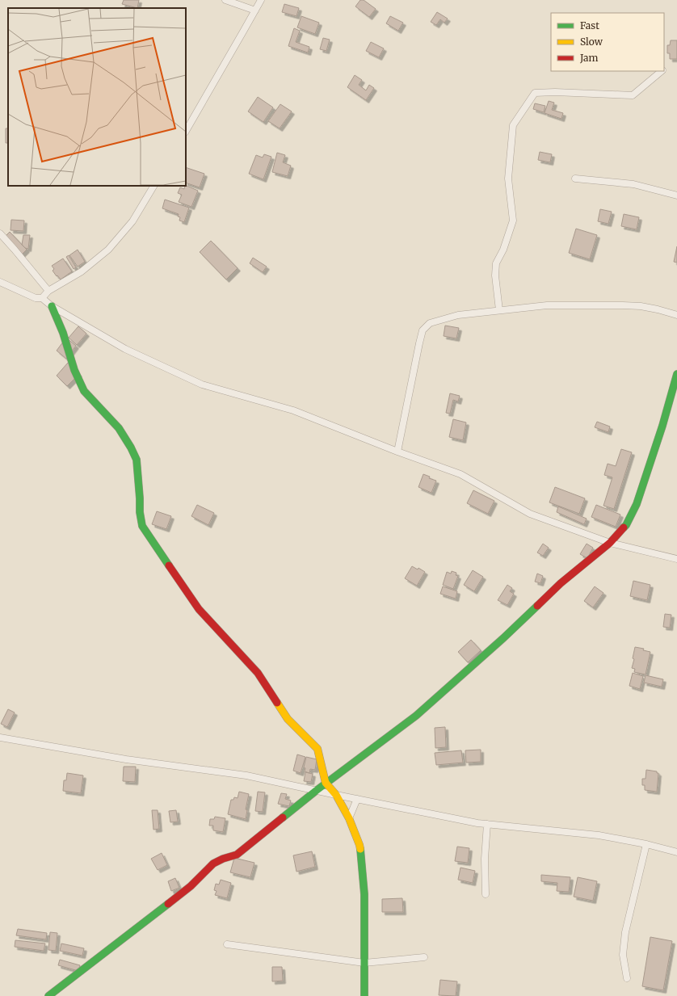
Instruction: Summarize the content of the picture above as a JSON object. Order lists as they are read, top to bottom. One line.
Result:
{"legend":["Fast","Slow","Jam"]}
